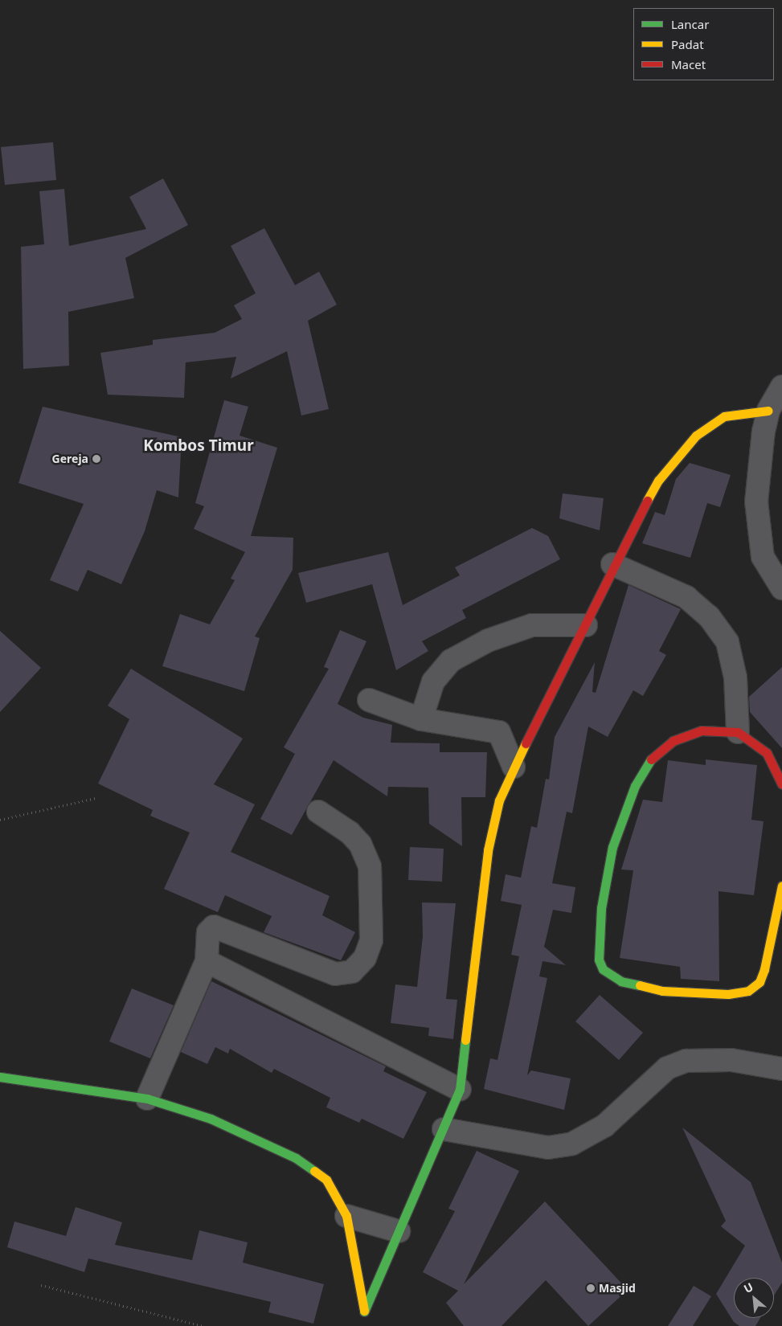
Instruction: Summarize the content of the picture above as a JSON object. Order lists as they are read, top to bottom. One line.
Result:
{"districts":["Kombos Timur"],"places":["Gereja","Masjid"],"legend":["Lancar","Padat","Macet"],"north":"top left"}
